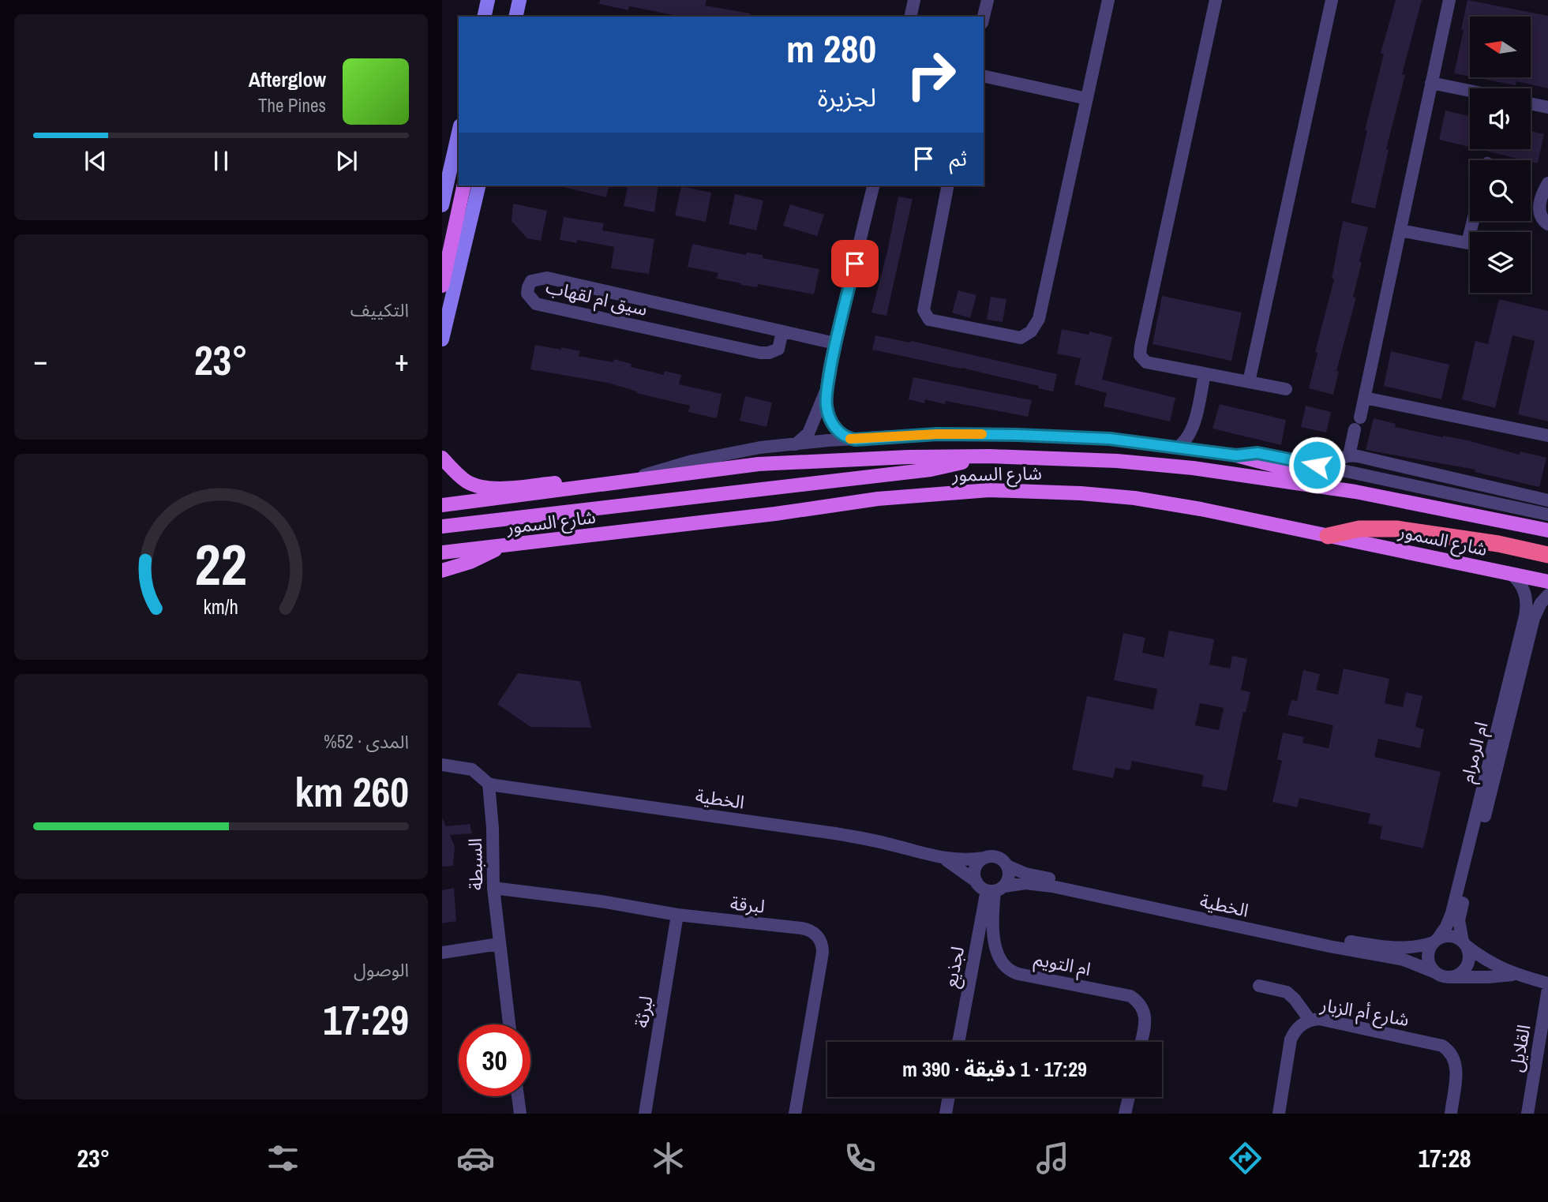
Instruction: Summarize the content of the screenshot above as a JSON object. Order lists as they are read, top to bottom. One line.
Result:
{"streets":{"main road":["شارع السمور"],"street":["سيق ام لقهاب","ام الرمرام","الخطية","السبطة","لبرقة","ام التويم","لجذيع","لبرثة","شارع أم الزبار","القلايل"]},"crossings":[["شارع السمور","ام الرمرام"],["ام الرمرام","الخطية"],["الخطية","السبطة"],["الخطية","ام التويم"],["الخطية","لجذيع"],["السبطة","لبرقة"],["لبرقة","لبرثة"],["ام التويم","لجذيع"]],"north":"left","page":{"turn":["280 m","لجزيرة"],"song":["Afterglow","The Pines"],"then":"ثم","tile":["التكييف",["المدى · 52%","260 km"],["الوصول","17:29"]],"heat":["−","23°","+"],"limit":"30","trip":"17:29 · 1 دقيقة · 390 m","tabs":["17:28","23°"],"gauge":["22","km/h"]}}
